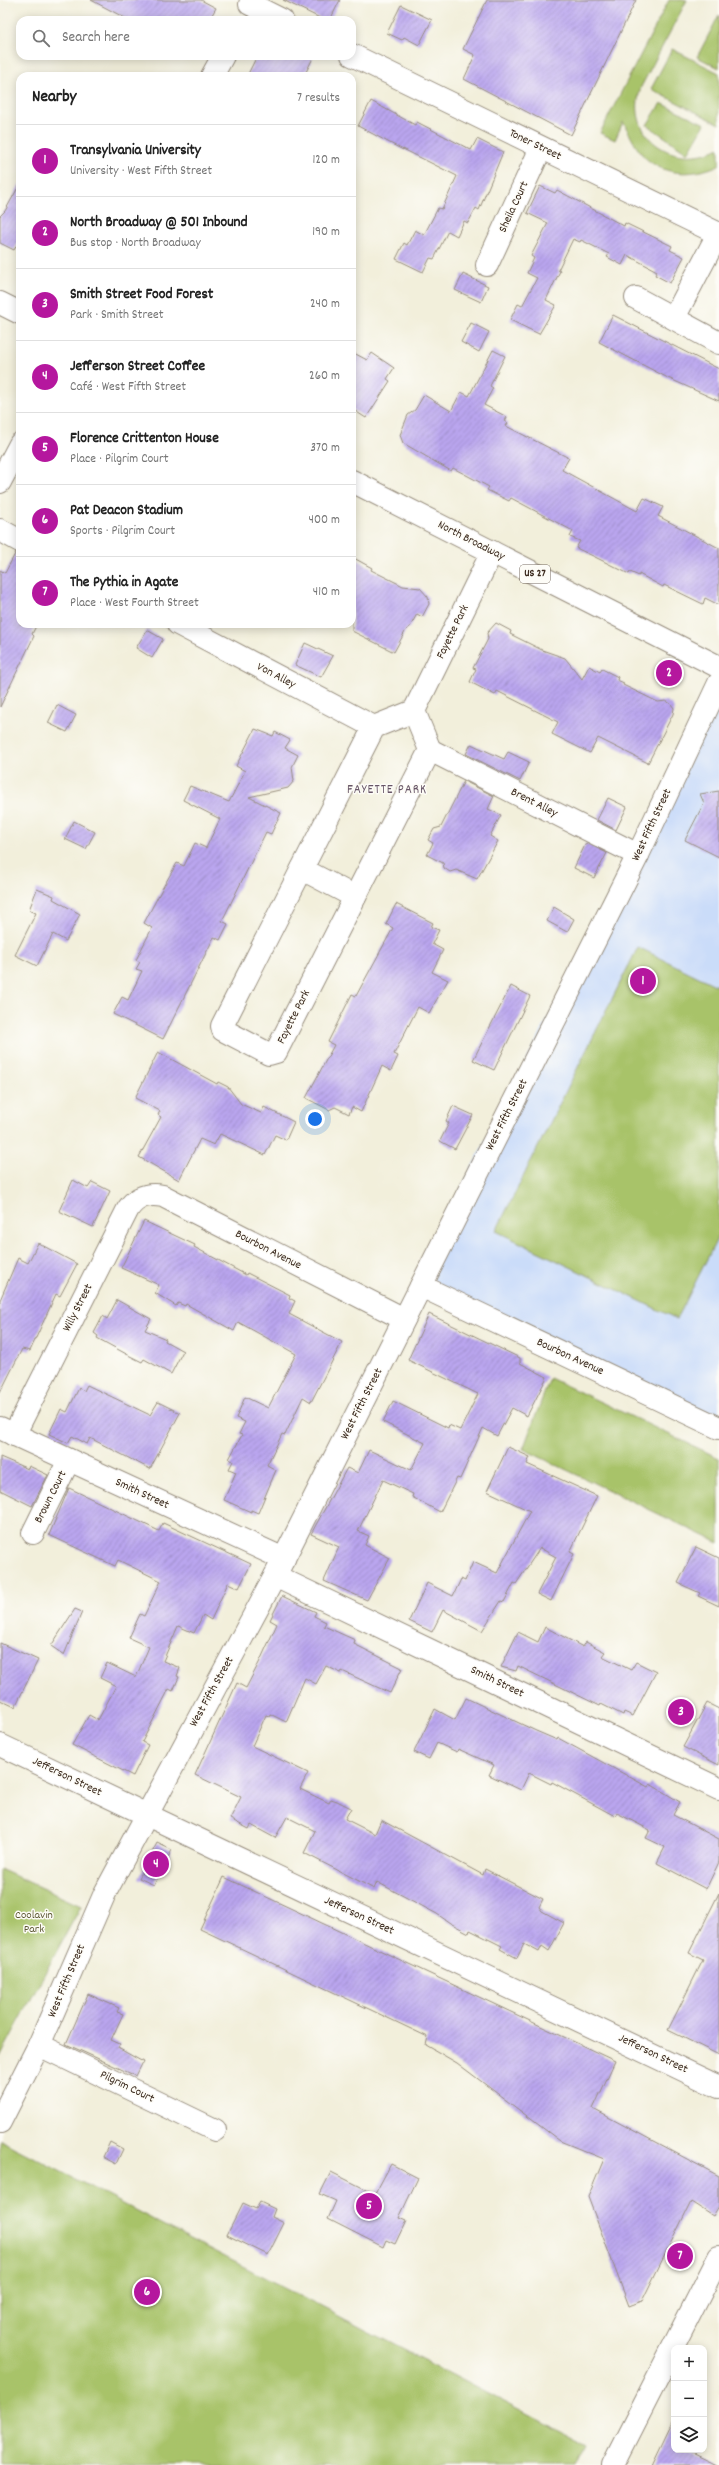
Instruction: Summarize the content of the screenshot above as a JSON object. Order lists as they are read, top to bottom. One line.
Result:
{"streets":{"street":["Toner Street","Sheila Court","North Broadway","US 27","Fayette Park","Von Alley","Brent Alley","West Fifth Street","Bourbon Avenue","Willy Street","Smith Street","Brown Court","Jefferson Street","Pilgrim Court"]},"crossings":[["Toner Street","Sheila Court"],["North Broadway","Fayette Park"],["Fayette Park","Von Alley"],["Fayette Park","Brent Alley"],["Brent Alley","West Fifth Street"],["West Fifth Street","Bourbon Avenue"],["West Fifth Street","Smith Street"],["West Fifth Street","Jefferson Street"],["West Fifth Street","Pilgrim Court"],["Bourbon Avenue","Willy Street"],["Willy Street","Smith Street"],["Smith Street","Brown Court"]],"districts":["FAYETTE PARK"],"parks":["Coolavin Park"],"page":{"search":"Search here","heading":["Nearby","7 results"],"list":[{"mark":"1","name":"Transylvania University","note":"University · West Fifth Street","value":"120 m"},{"mark":"2","name":"North Broadway @ 501 Inbound","note":"Bus stop · North Broadway","value":"190 m"},{"mark":"3","name":"Smith Street Food Forest","note":"Park · Smith Street","value":"240 m"},{"mark":"4","name":"Jefferson Street Coffee","note":"Café · West Fifth Street","value":"260 m"},{"mark":"5","name":"Florence Crittenton House","note":"Place · Pilgrim Court","value":"370 m"},{"mark":"6","name":"Pat Deacon Stadium","note":"Sports · Pilgrim Court","value":"400 m"},{"mark":"7","name":"The Pythia in Agate","note":"Place · West Fourth Street","value":"410 m"}],"pins":["2","1","3","4","5","7","6"],"map_buttons":["+","−"]}}
